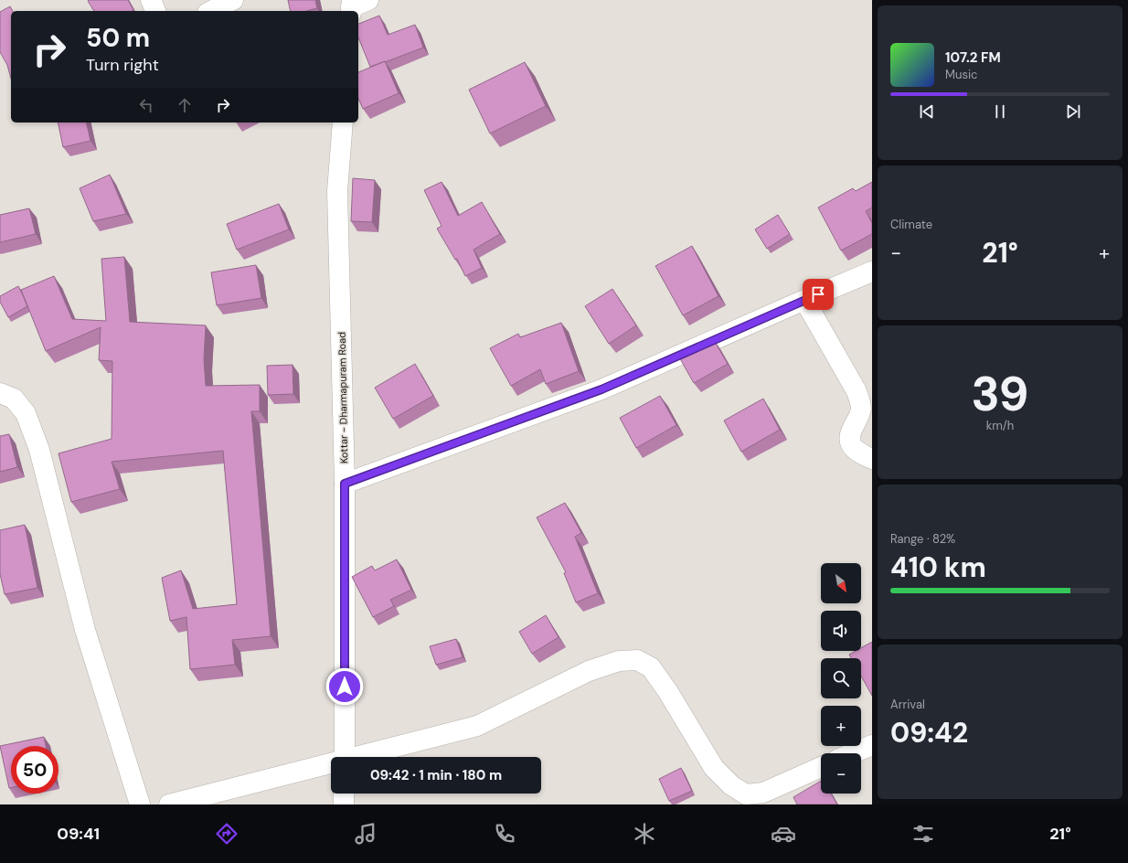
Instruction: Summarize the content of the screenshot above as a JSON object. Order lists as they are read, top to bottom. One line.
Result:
{"streets":{"street":["Kottar - Dharmapuram Road"]},"north":"bottom right","page":{"turn":["50 m","Turn right"],"song":["107.2 FM","Music"],"tile":["Climate",["39","km/h"],["Range · 82%","410 km"],["Arrival","09:42"]],"heat":["−","21°","+"],"map_buttons":["+","−"],"limit":"50","trip":"09:42 · 1 min · 180 m","tabs":["09:41","21°"]}}
